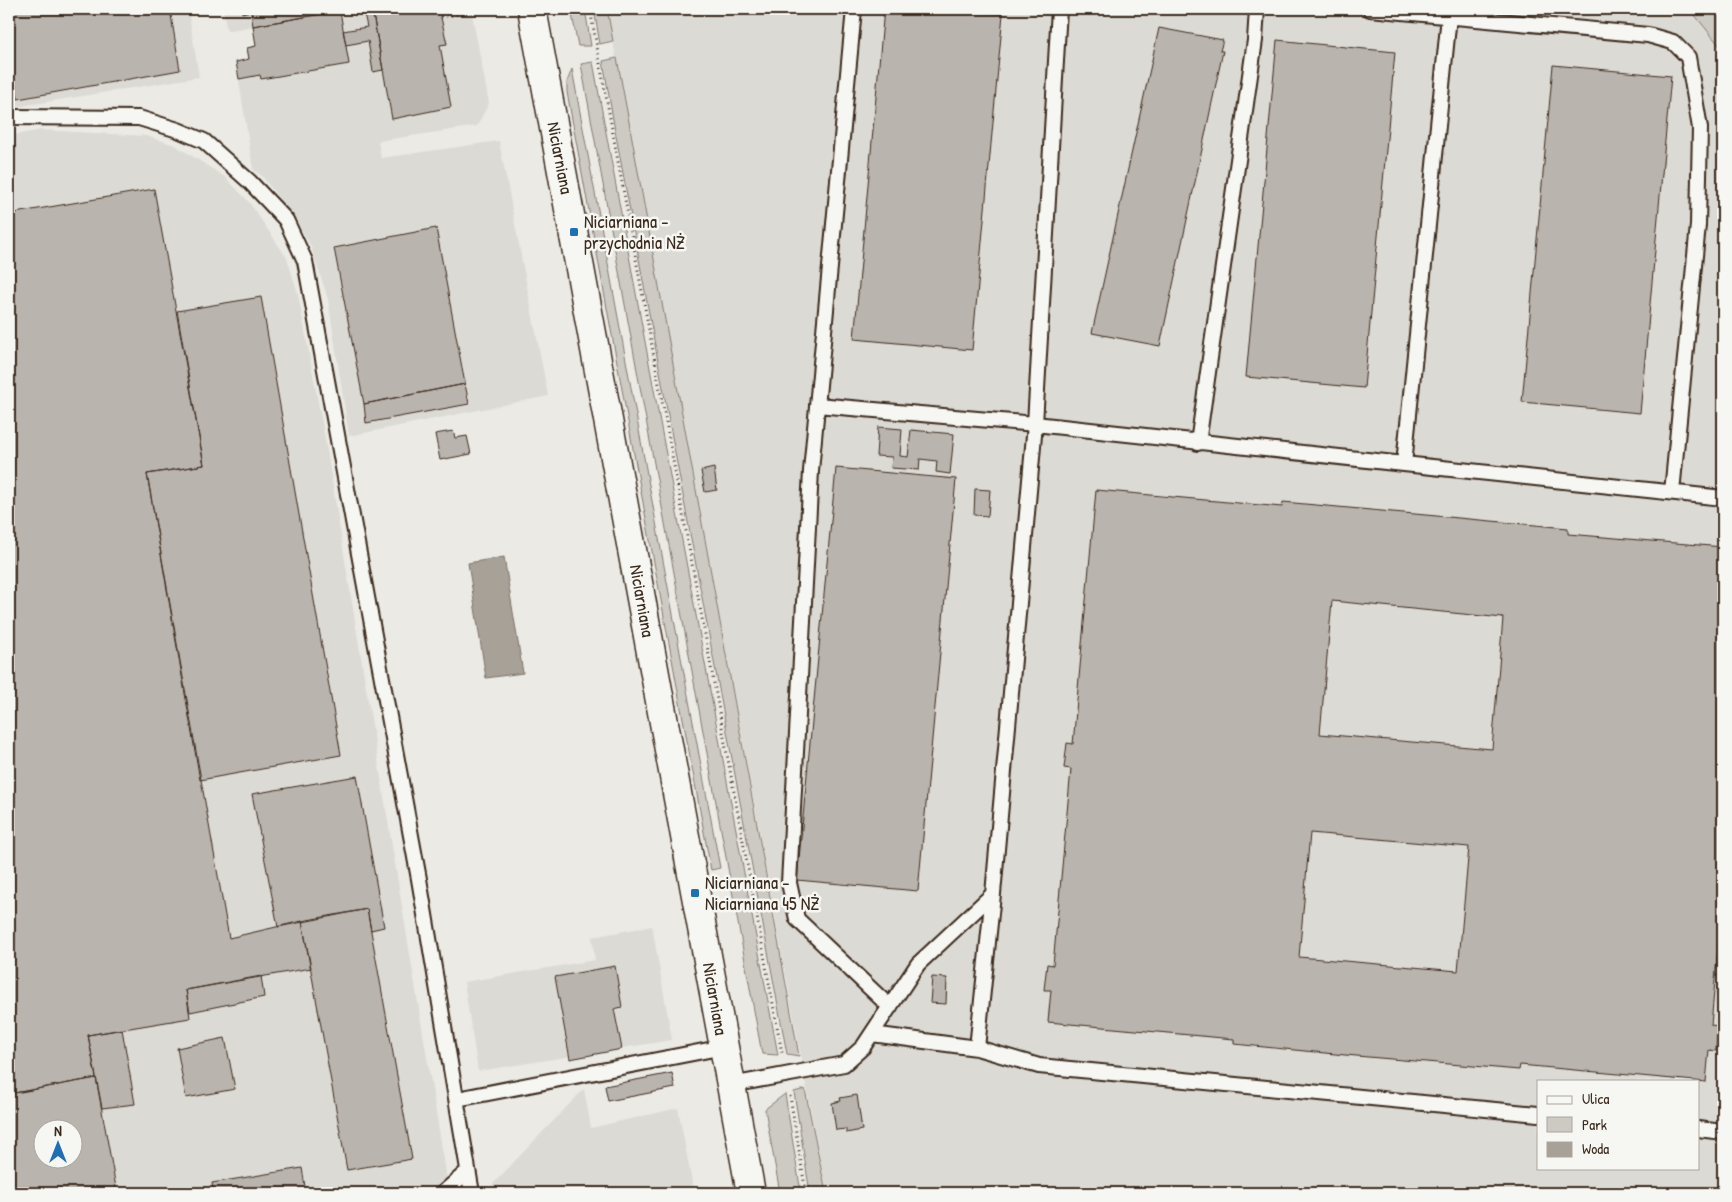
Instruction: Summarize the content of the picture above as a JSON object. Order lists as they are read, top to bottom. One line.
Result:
{"streets":{"street":["Niciarniana"]},"places":{"transit":["Niciarniana - przychodnia NŻ","Niciarniana - Niciarniana 45 NŻ"]},"legend":["Ulica","Park","Woda"],"north":"top"}
